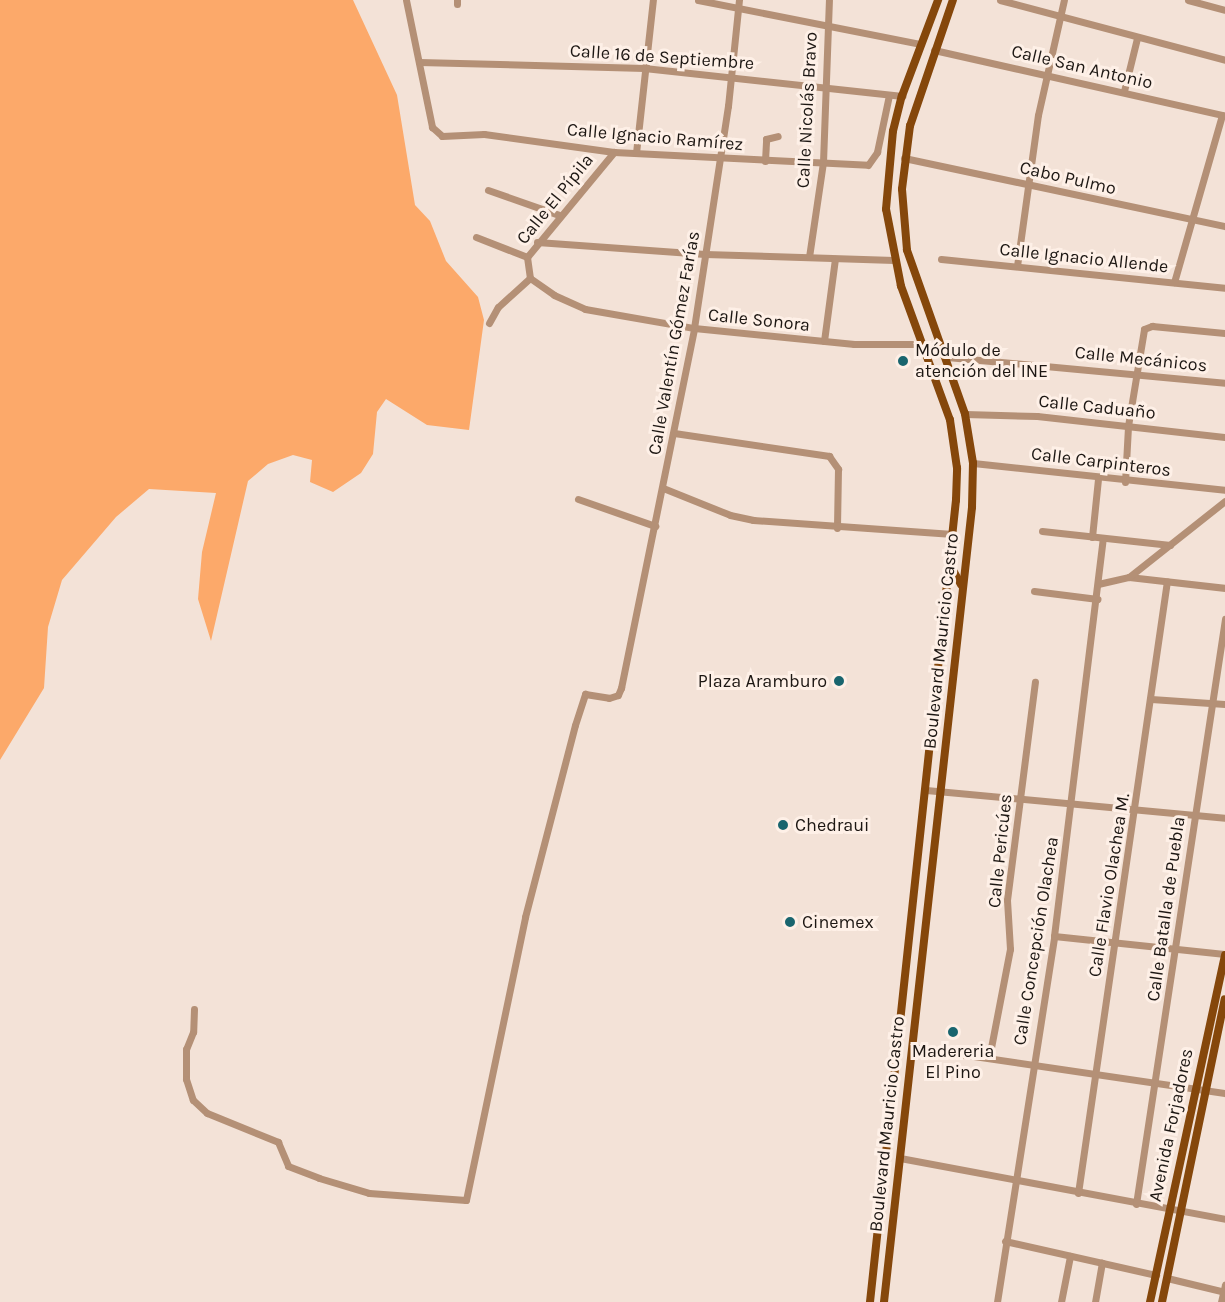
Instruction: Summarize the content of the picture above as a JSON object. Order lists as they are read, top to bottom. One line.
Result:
{"streets":{"main road":["Boulevard Mauricio Castro","Avenida Forjadores"],"street":["Calle 16 de Septiembre","Calle San Antonio","Calle Nicolás Bravo","Calle Ignacio Ramírez","Cabo Pulmo","Calle El Pípila","Calle Ignacio Allende","Calle Sonora","Calle Valentín Gómez Farías","Calle Mecánicos","Calle Caduaño","Calle Carpinteros","Calle Pericúes","Calle Flavio Olachea M.","Calle Batalla de Puebla","Calle Concepción Olachea"]},"crossings":[["Calle 16 de Septiembre","Calle Nicolás Bravo"],["Calle 16 de Septiembre","Calle Ignacio Ramírez"],["Calle 16 de Septiembre","Calle Valentín Gómez Farías"],["Calle 16 de Septiembre","Boulevard Mauricio Castro"],["Calle San Antonio","Cabo Pulmo"],["Calle San Antonio","Boulevard Mauricio Castro"],["Calle Nicolás Bravo","Calle Ignacio Ramírez"],["Calle Ignacio Ramírez","Calle El Pípila"],["Calle Ignacio Ramírez","Calle Valentín Gómez Farías"],["Cabo Pulmo","Boulevard Mauricio Castro"],["Calle El Pípila","Calle Sonora"],["Calle Sonora","Calle Valentín Gómez Farías"],["Calle Sonora","Boulevard Mauricio Castro"],["Calle Mecánicos","Boulevard Mauricio Castro"],["Calle Caduaño","Boulevard Mauricio Castro"],["Calle Carpinteros","Boulevard Mauricio Castro"]],"places":["Módulo de atención del INE","Plaza Aramburo","Chedraui","Cinemex","Madereria El Pino"]}
